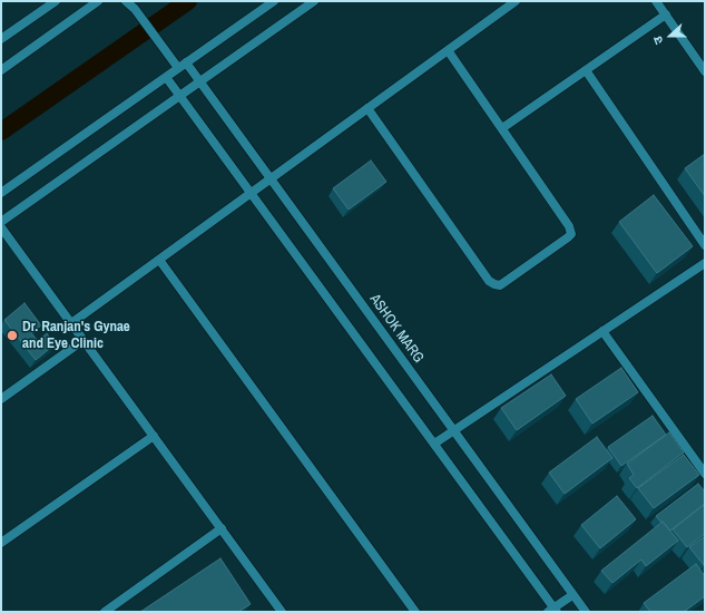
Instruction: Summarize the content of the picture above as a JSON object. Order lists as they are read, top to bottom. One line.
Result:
{"streets":{"street":["ASHOK MARG"]},"places":["Dr. Ranjan's Gynae and Eye Clinic"],"north":"left"}
